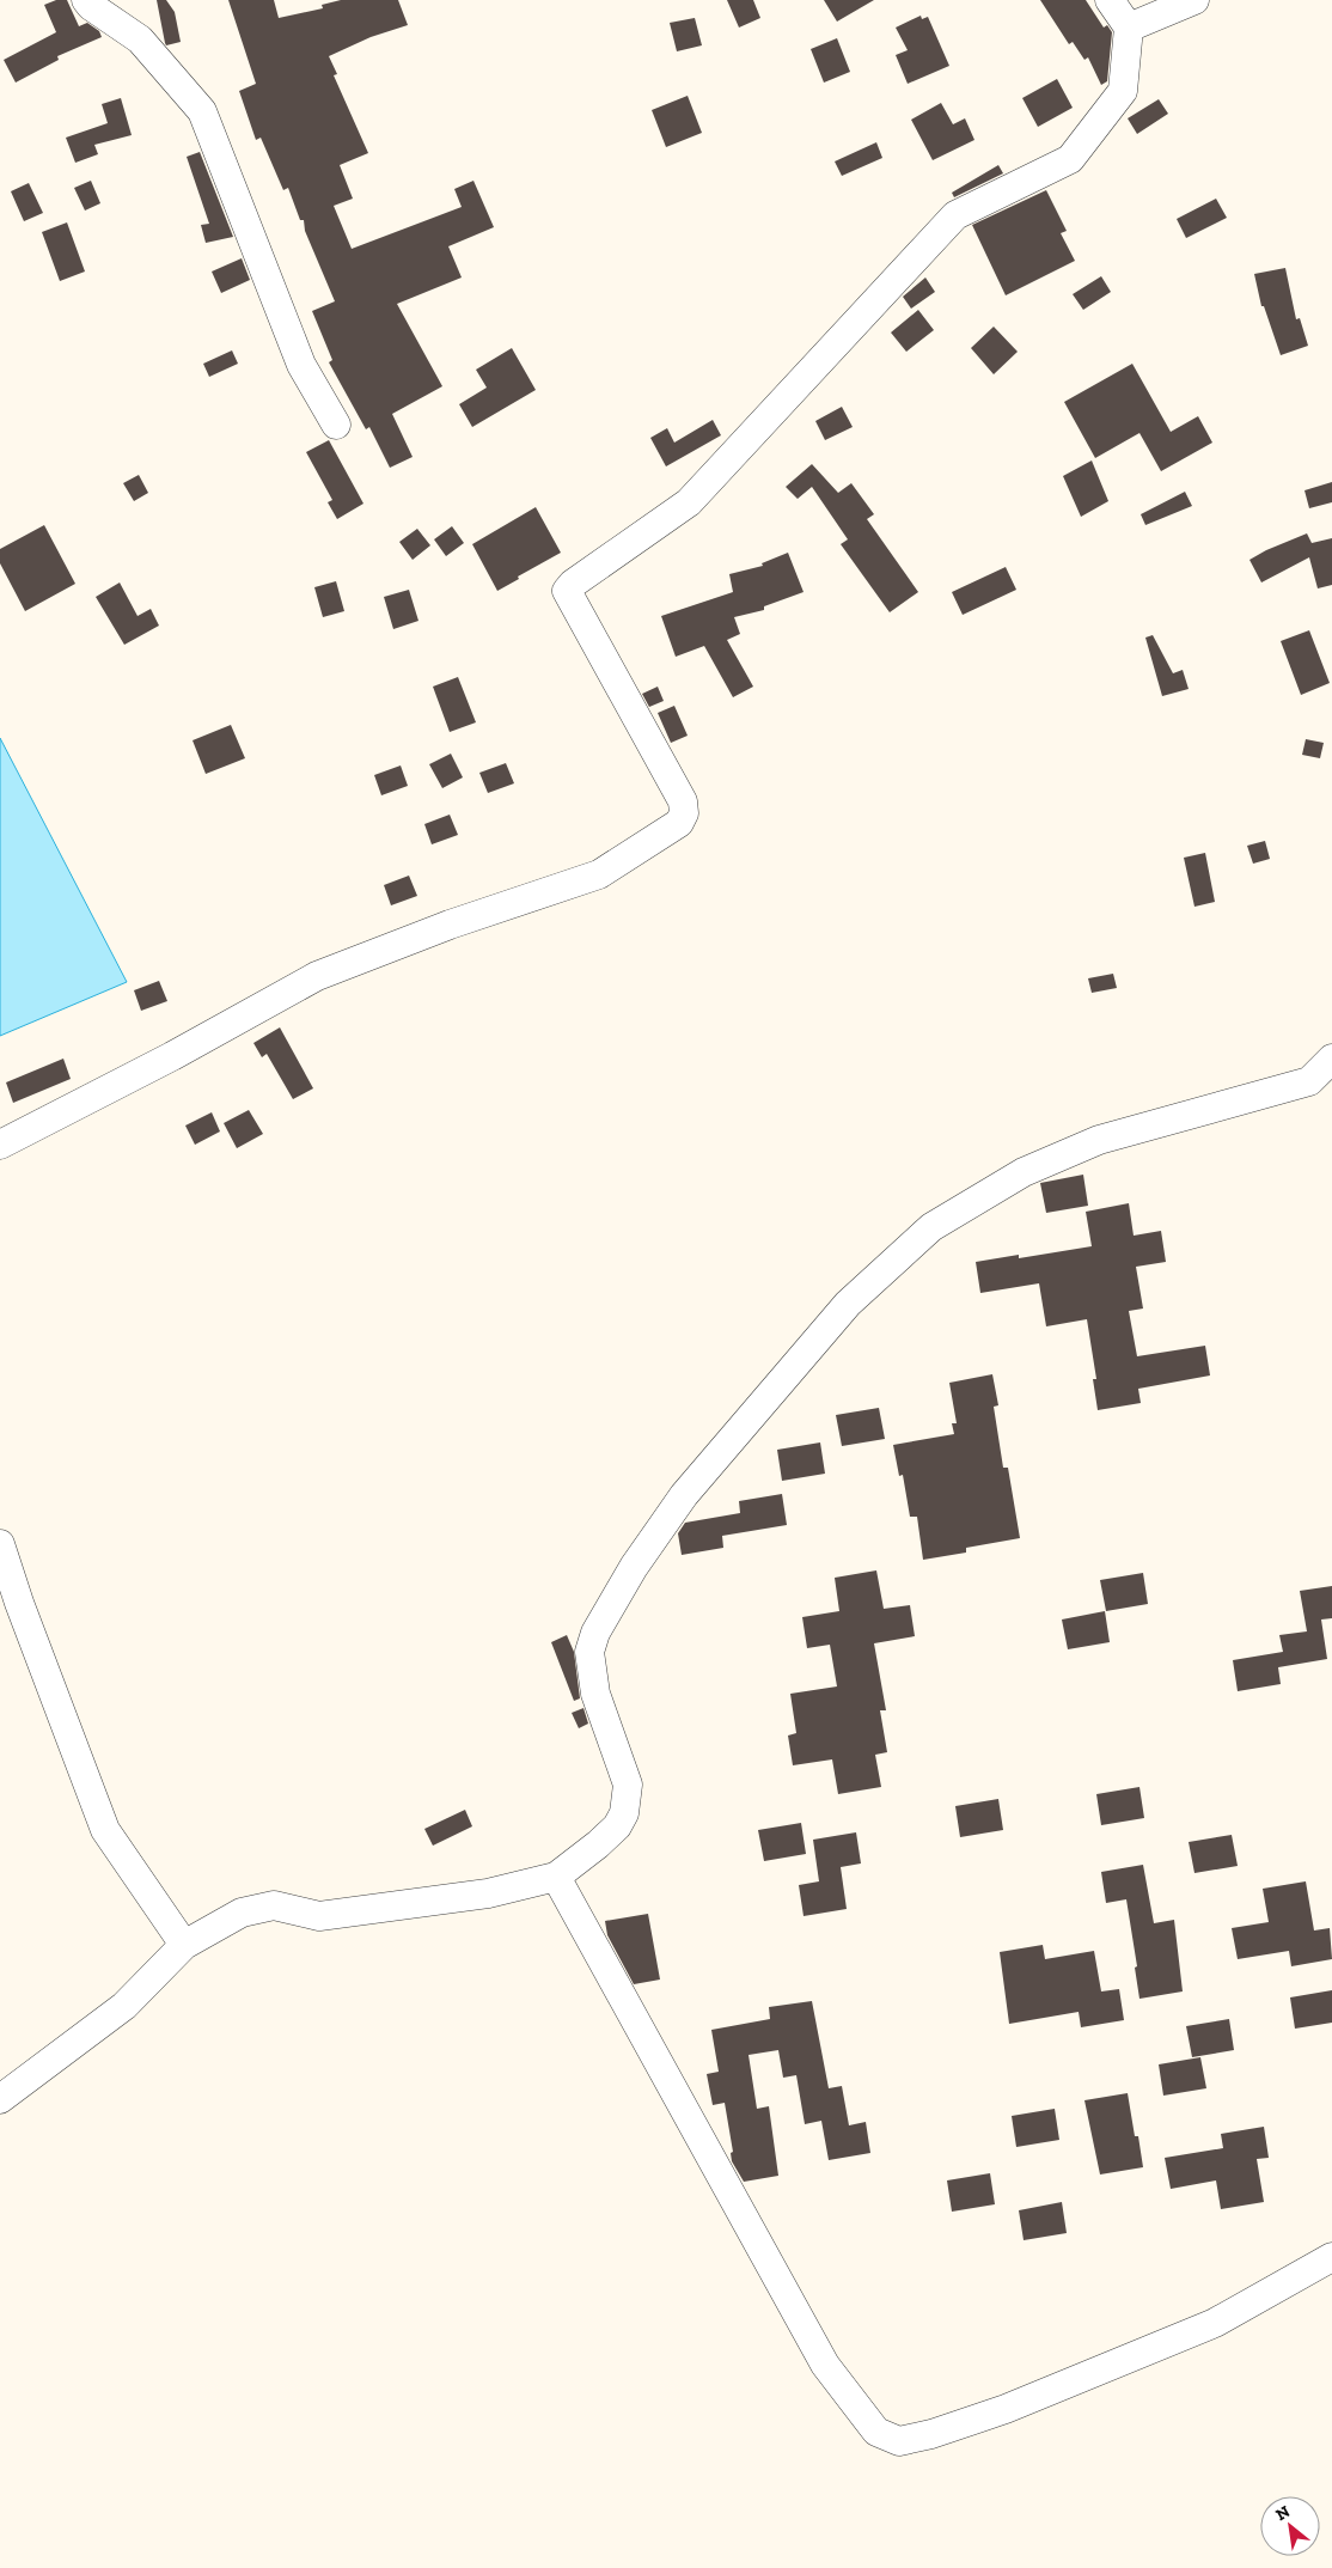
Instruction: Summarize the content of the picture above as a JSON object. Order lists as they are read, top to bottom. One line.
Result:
{"north":"top left"}
